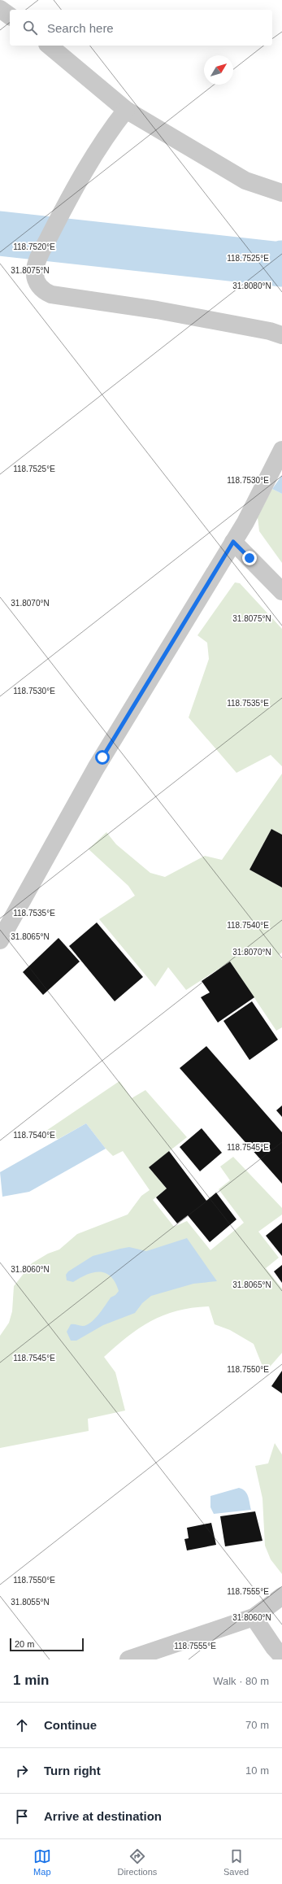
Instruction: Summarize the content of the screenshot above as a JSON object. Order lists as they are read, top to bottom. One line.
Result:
{"scale_bar":"20 m","north":"top right","page":{"search":"Search here","scale":"20 m","heading":["1 min","Walk · 80 m"],"list":[["Continue","70 m"],["Turn right","10 m"],"Arrive at destination"],"nav":["Map","Directions","Saved"]},"coordinates":["118.7520°E","118.7525°E","31.8075°N","31.8080°N","118.7530°E","31.8070°N","118.7535°E","118.7540°E","31.8065°N","118.7545°E","31.8060°N","118.7550°E","118.7555°E","31.8055°N"]}
